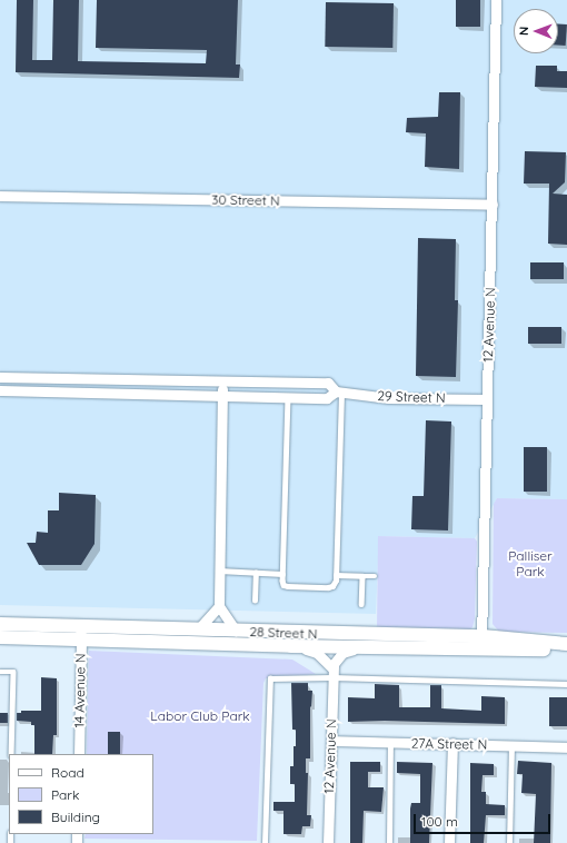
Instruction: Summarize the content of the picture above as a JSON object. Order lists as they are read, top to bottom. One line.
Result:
{"streets":{"main road":["28 Street N"],"street":["30 Street N","12 Avenue N","29 Street N","14 Avenue N","27A Street N"]},"crossings":[["30 Street N","12 Avenue N"],["12 Avenue N","29 Street N"],["12 Avenue N","28 Street N"],["12 Avenue N","27A Street N"],["28 Street N","14 Avenue N"]],"parks":["Palliser Park","Labor Club Park"],"legend":["Road","Park","Building"],"scale_bar":"100 m","north":"left"}
